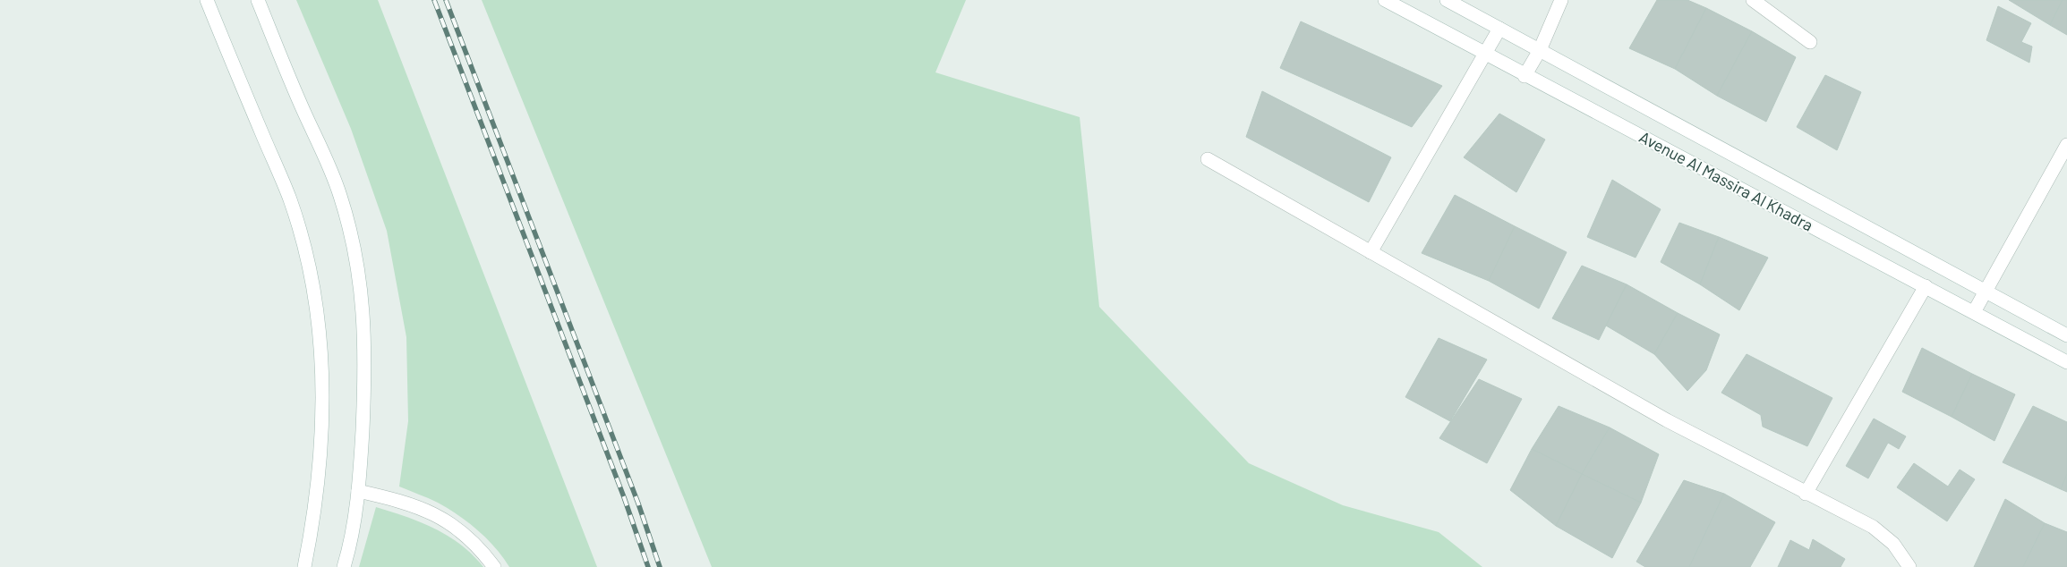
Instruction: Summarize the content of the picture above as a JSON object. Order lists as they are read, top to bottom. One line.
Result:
{"streets":{"street":["Avenue Al Massira Al Khadra"]}}
